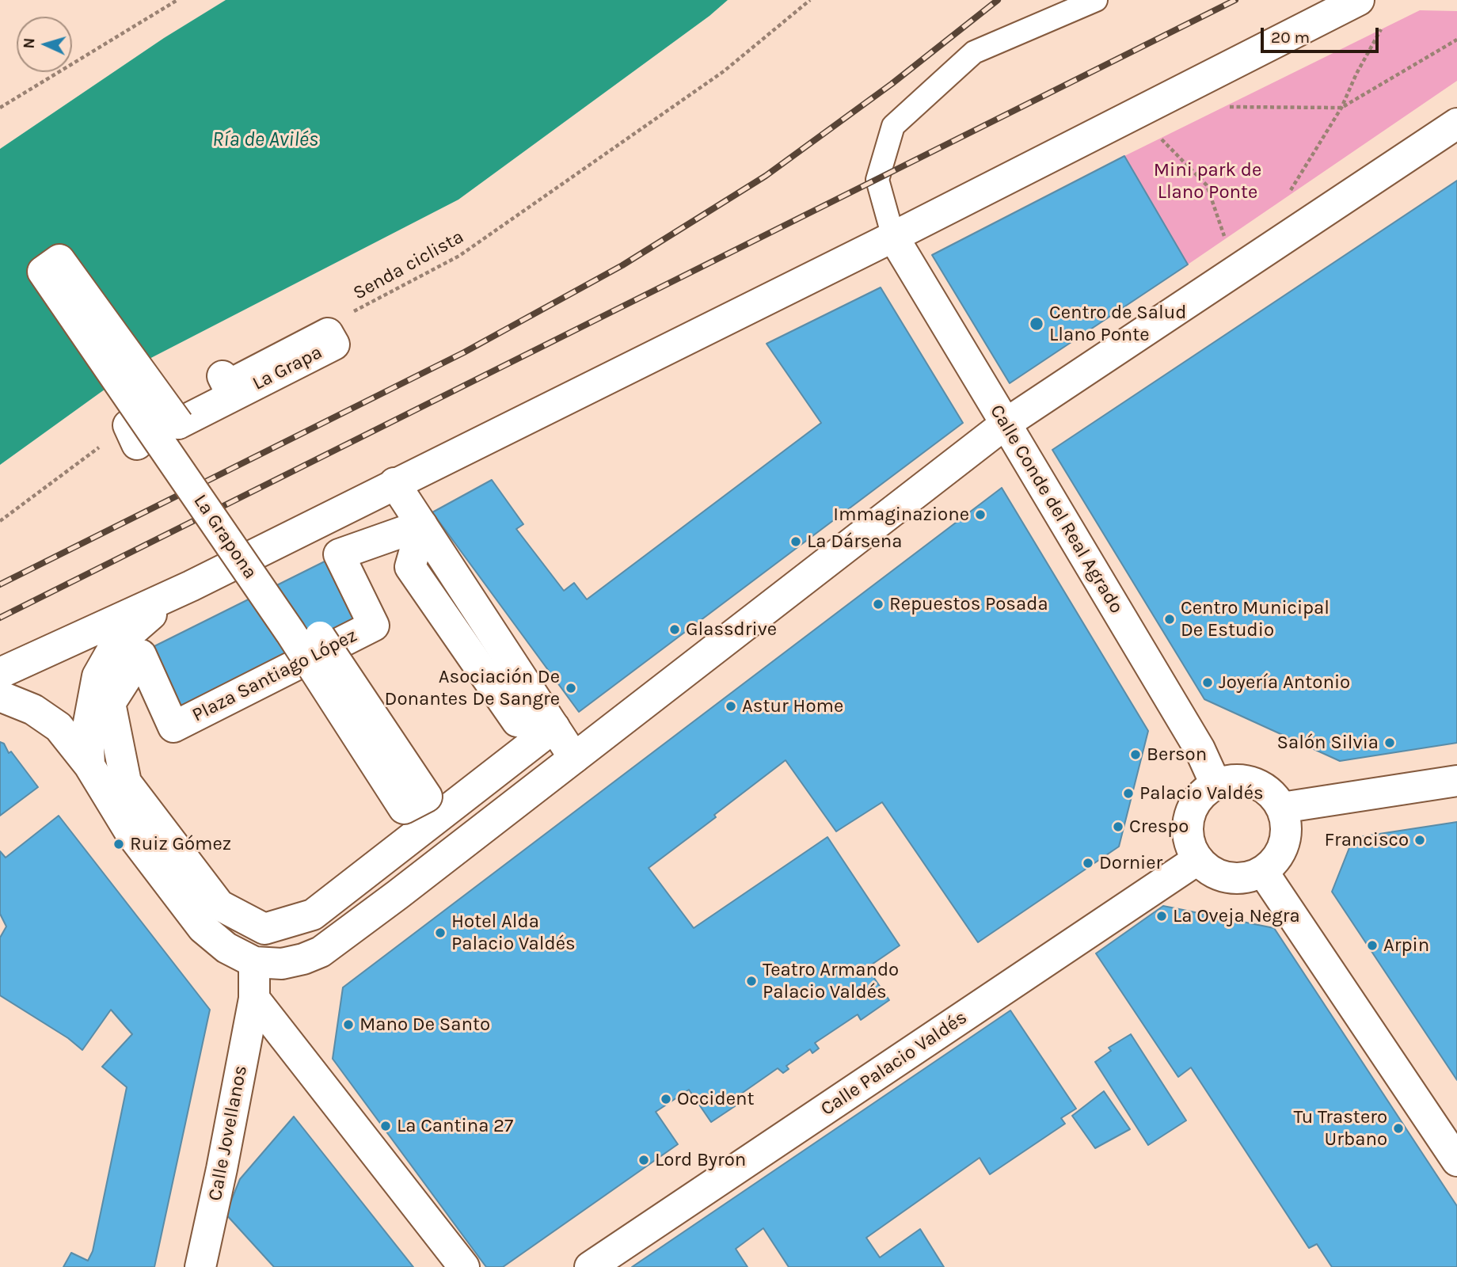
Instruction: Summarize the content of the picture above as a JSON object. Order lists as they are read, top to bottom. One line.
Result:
{"streets":{"street":["La Grapa","Calle Conde del Real Agrado","La Grapona","Plaza Santiago López","Calle Palacio Valdés","Calle Jovellanos"],"path":["Senda ciclista"]},"crossings":[["La Grapa","La Grapona"],["Calle Conde del Real Agrado","Calle Palacio Valdés"]],"water":["Ría de Avilés"],"parks":["Mini park de Llano Ponte"],"places":["Centro de Salud Llano Ponte","Immaginazione","La Dársena","Repuestos Posada","Centro Municipal De Estudio","Glassdrive","Joyería Antonio","Asociación De Donantes De Sangre","Astur Home","Salón Silvia","Berson","Palacio Valdés","Crespo","Francisco","Ruiz Gómez","Dornier","La Oveja Negra","Hotel Alda Palacio Valdés","Arpin","Teatro Armando Palacio Valdés","Mano De Santo","Occident","La Cantina 27","Tu Trastero Urbano","Lord Byron"],"scale_bar":"20 m","north":"left"}
